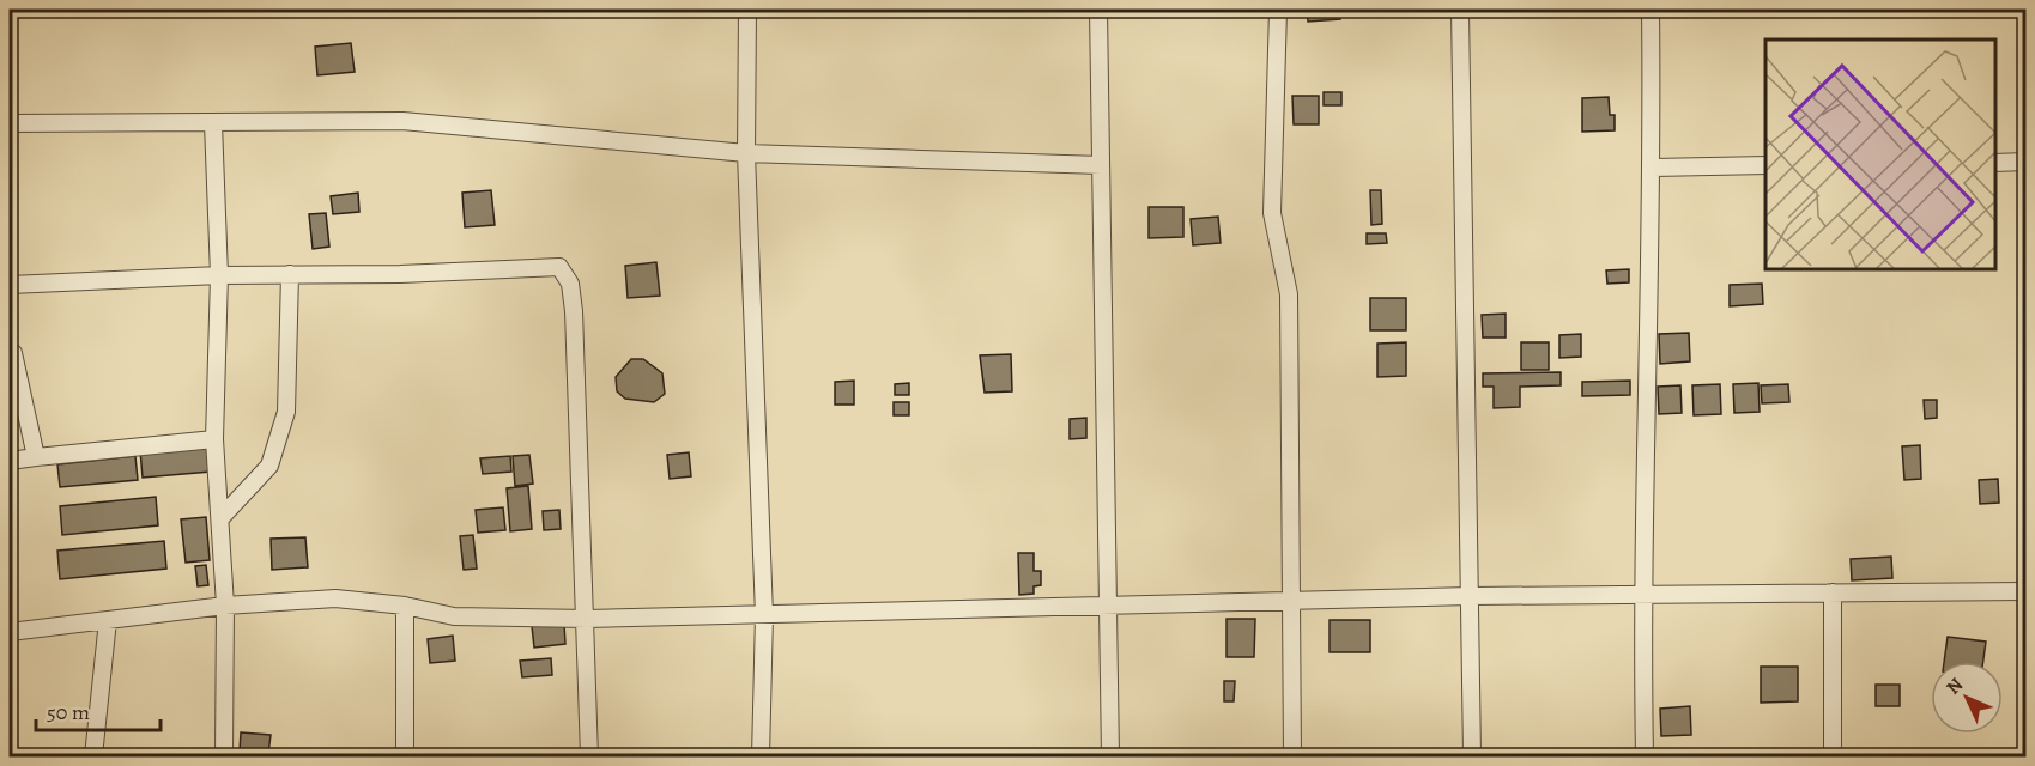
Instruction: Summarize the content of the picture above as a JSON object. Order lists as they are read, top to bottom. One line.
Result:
{"scale_bar":"50 m","north":"top left"}
